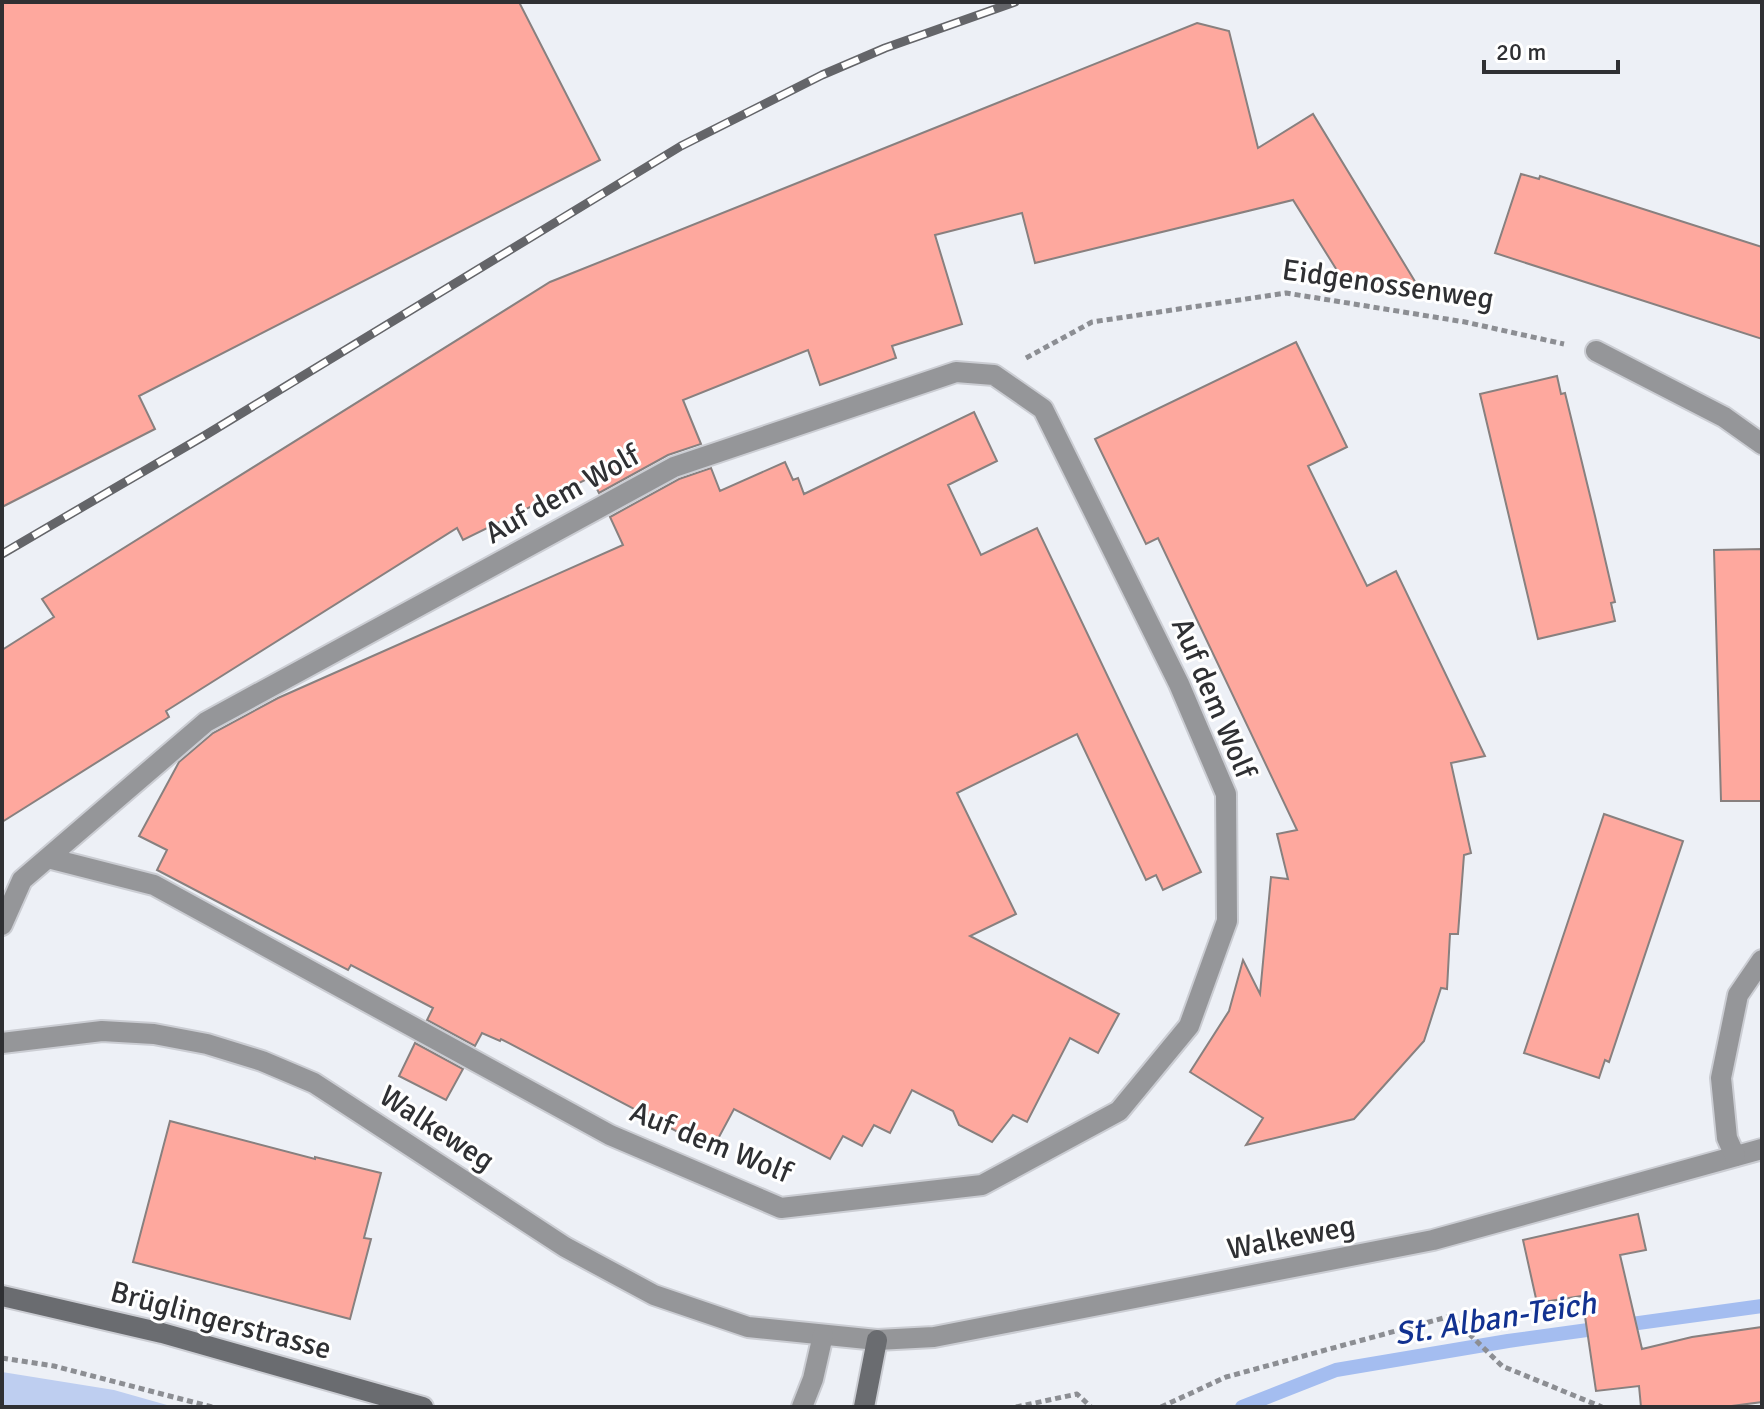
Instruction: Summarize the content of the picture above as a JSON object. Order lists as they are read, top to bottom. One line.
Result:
{"streets":{"main road":["Brüglingerstrasse"],"street":["Auf dem Wolf","Walkeweg"],"path":["Eidgenossenweg"]},"crossings":[["Eidgenossenweg","Auf dem Wolf"]],"water":["St. Alban-Teich"],"scale_bar":"20 m"}
